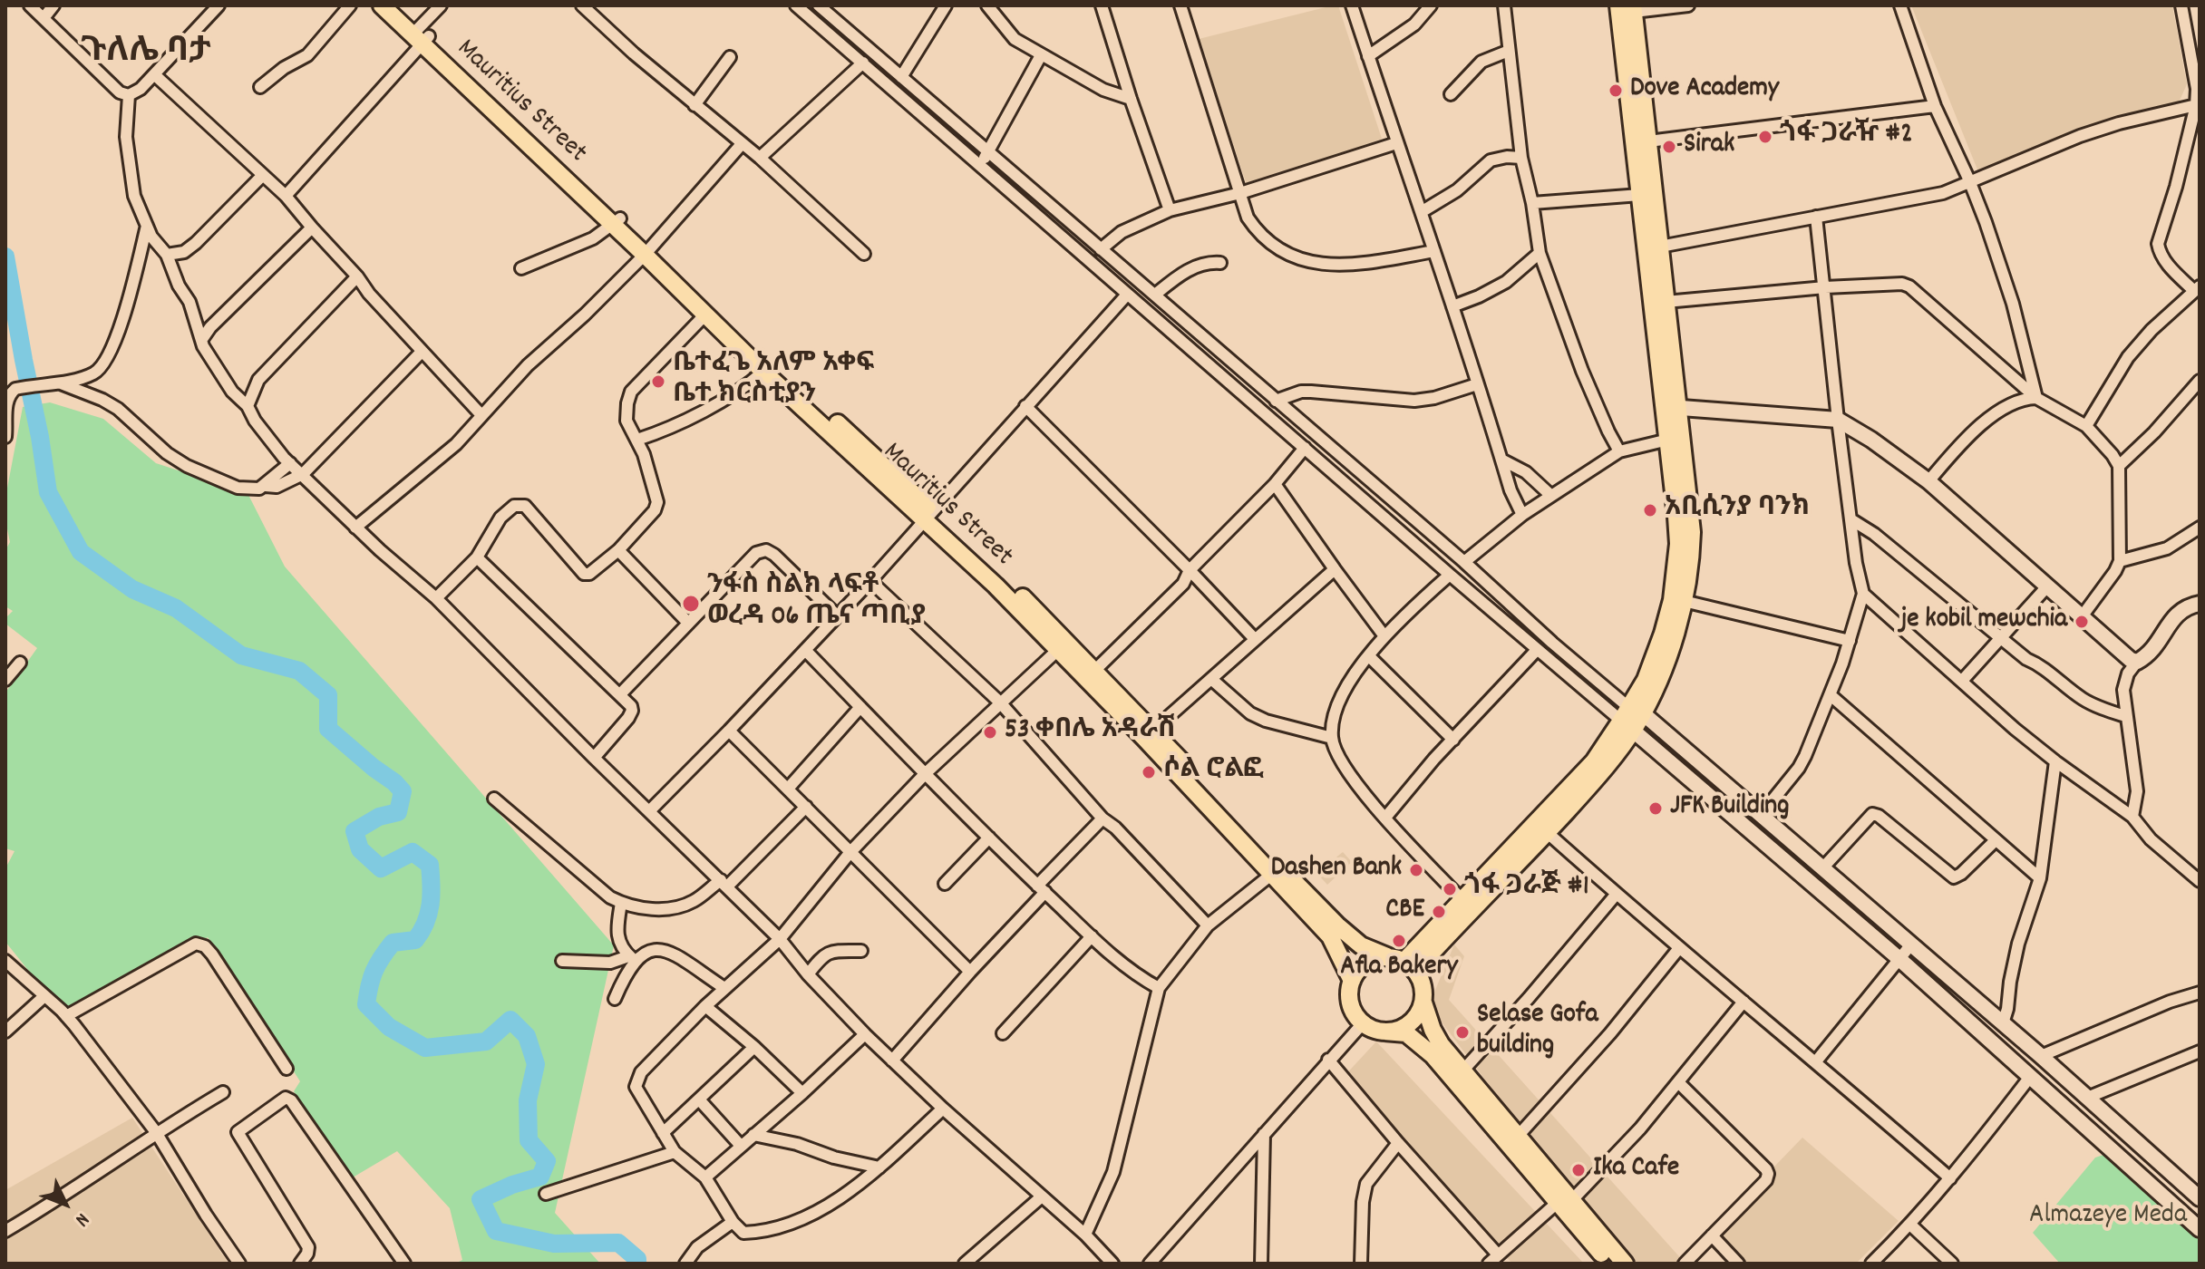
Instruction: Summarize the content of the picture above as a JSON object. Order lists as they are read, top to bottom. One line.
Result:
{"streets":{"main road":["Mauritius Street"]},"districts":["ጉለሌ ባታ"],"parks":["Almazeye Meda"],"places":["Dove Academy","ጎፋ ጋራዥ #2","Sirak","ቤተፈጌ አለም አቀፍ ቤተ ክርስቲያን","አቢሲንያ ባንክ","ንፋስ ስልክ ላፍቶ ወረዳ 06 ጤና ጣቢያ","je kobil mewchia","53 ቀበሌ አዳራሽ","ሶል ሮልፎ","JFK Building","Dashen Bank","ጎፋ ጋራጅ #1","CBE","Afla Bakery","Selase Gofa building","Ika Cafe"],"north":"bottom right"}
